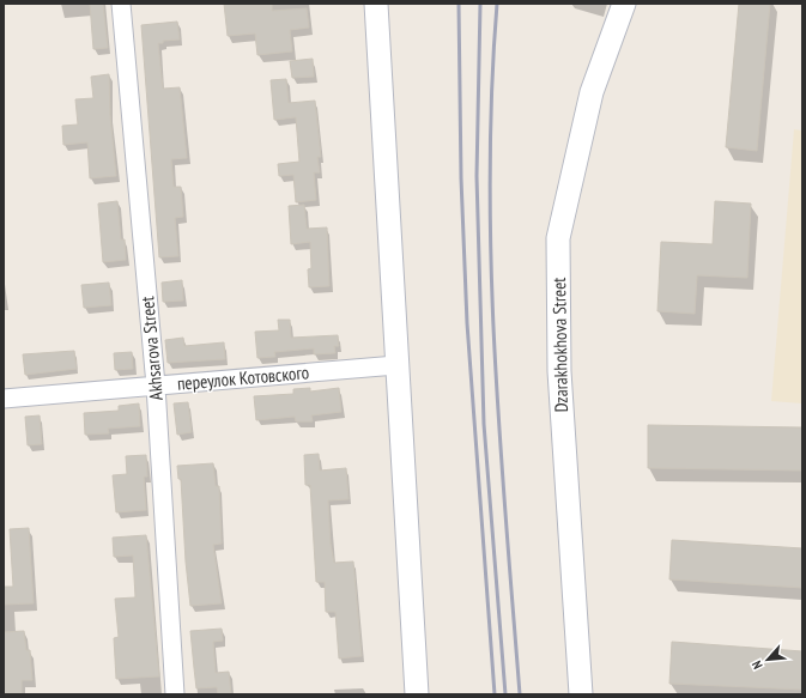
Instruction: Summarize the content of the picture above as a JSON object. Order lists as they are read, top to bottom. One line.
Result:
{"streets":{"street":["Dzarakhokhova Street","Akhsarova Street","переулок Котовского"]},"crossings":[["Akhsarova Street","переулок Котовского"]],"north":"bottom left"}
